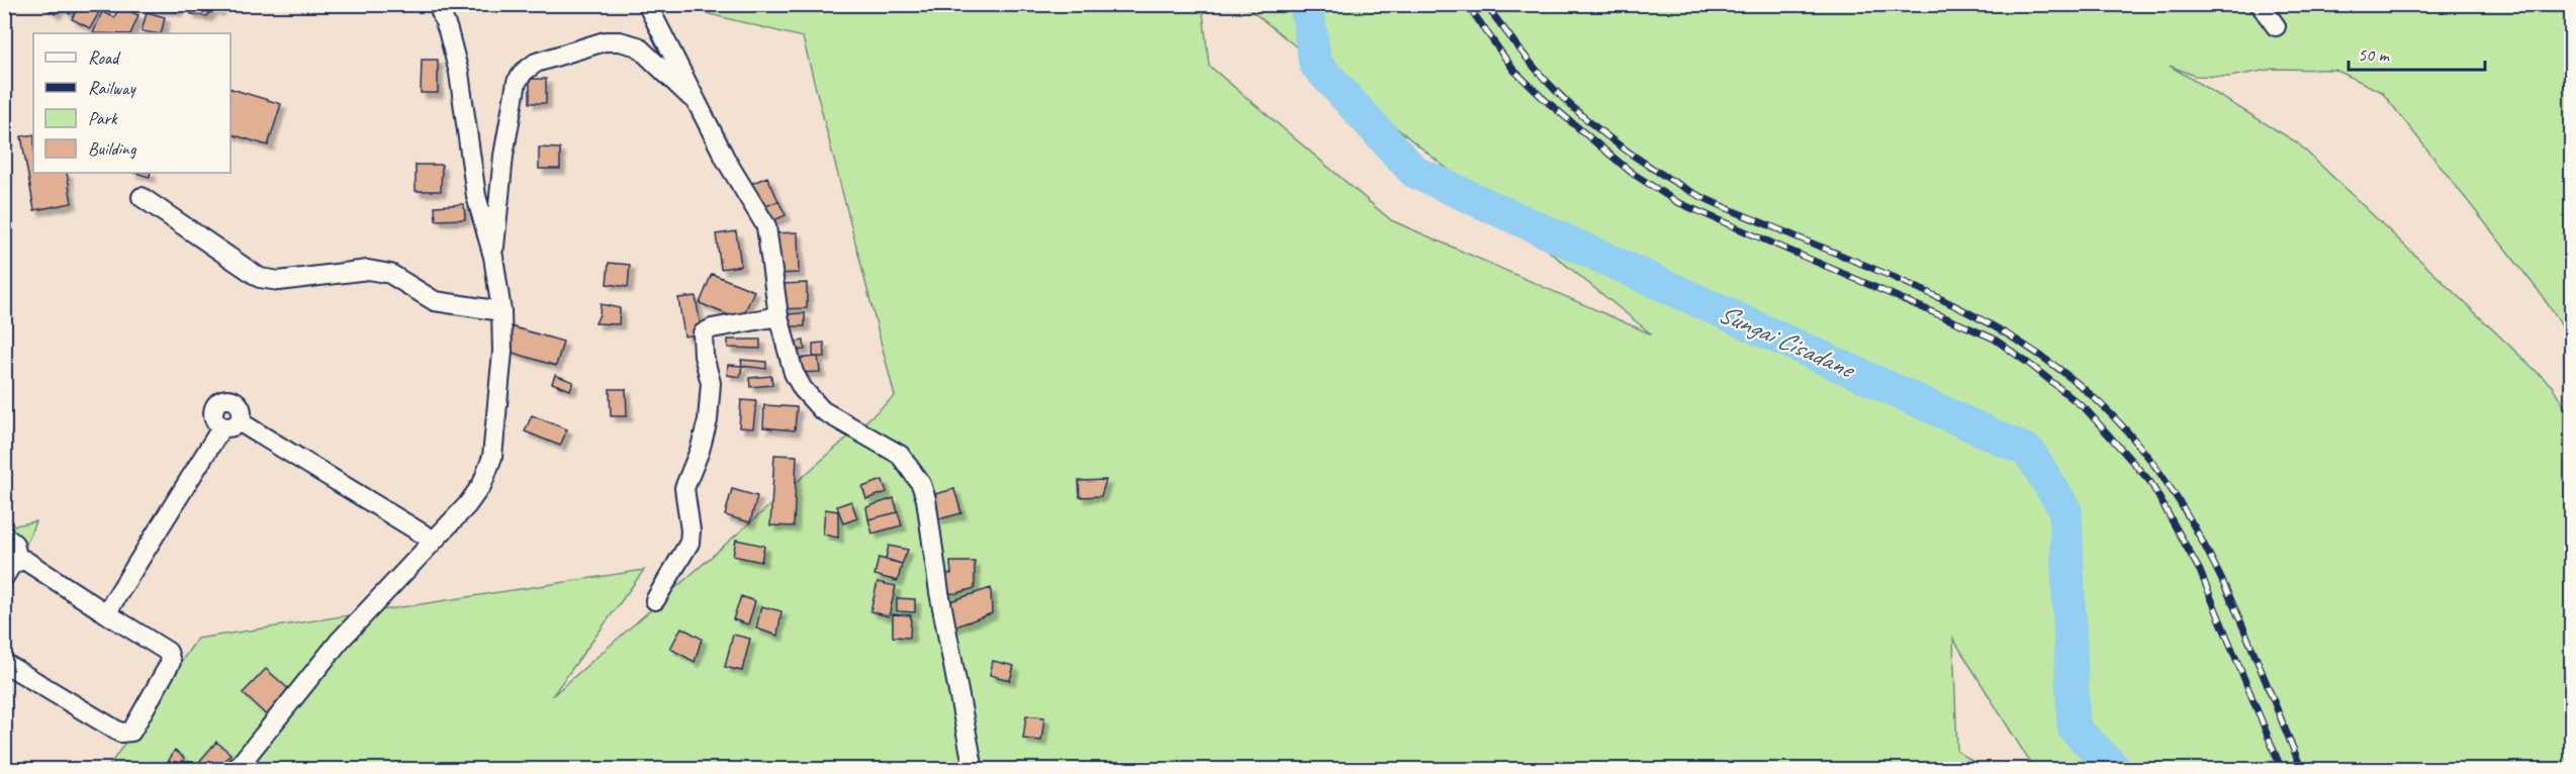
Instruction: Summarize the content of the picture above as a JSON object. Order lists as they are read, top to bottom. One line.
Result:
{"water":["Sungai Cisadane"],"legend":["Road","Railway","Park","Building"],"scale_bar":"50 m"}
